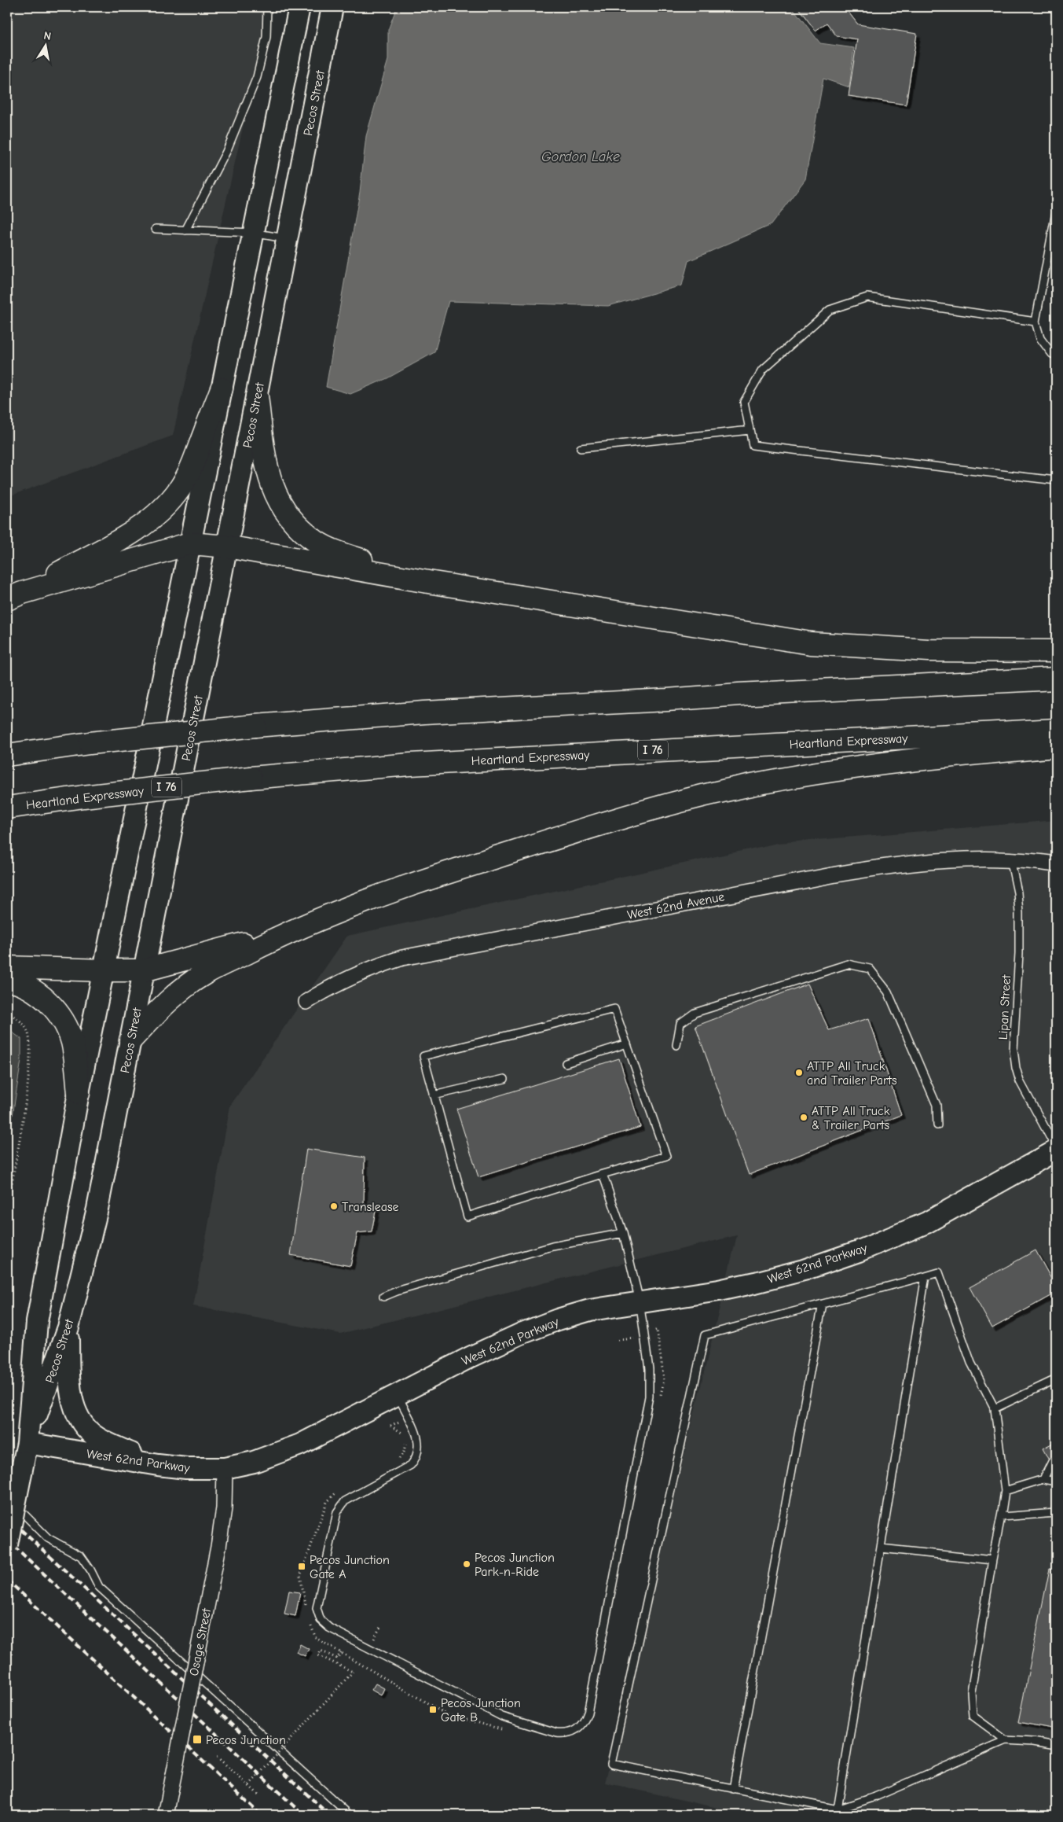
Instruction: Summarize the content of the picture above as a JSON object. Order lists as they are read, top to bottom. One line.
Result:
{"streets":{"highway":["Heartland Expressway","I 76"],"main road":["Pecos Street","West 62nd Parkway"],"street":["West 62nd Avenue","Osage Street"],"lane":["Lipan Street"]},"crossings":[["Pecos Street","West 62nd Parkway"],["West 62nd Avenue","Lipan Street"],["Lipan Street","West 62nd Parkway"],["West 62nd Parkway","Osage Street"]],"water":["Gordon Lake"],"places":{"other":["ATTP All Truck and Trailer Parts","ATTP All Truck & Trailer Parts","Translease","Pecos Junction Park-n-Ride"],"transit":["Pecos Junction Gate A","Pecos Junction Gate B","Pecos Junction"]},"north":"top"}
